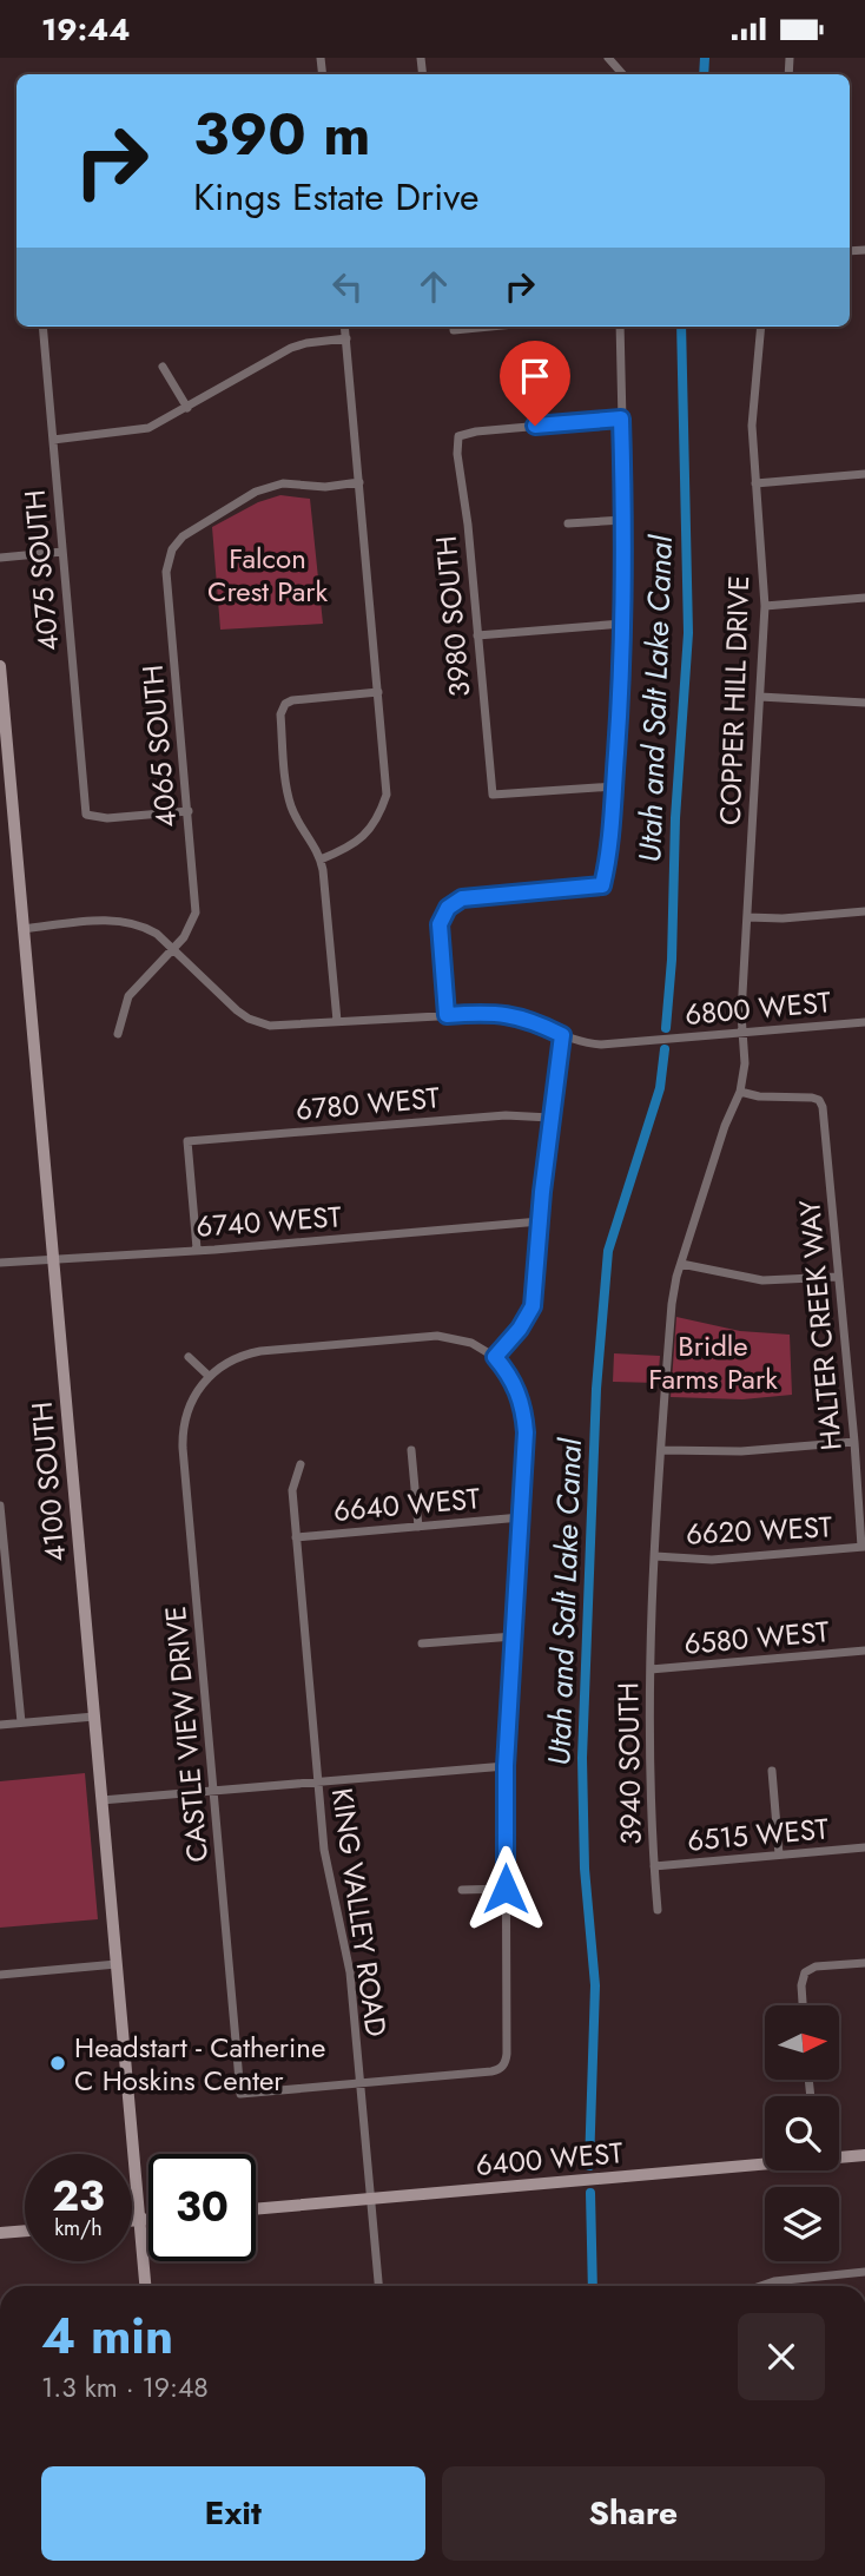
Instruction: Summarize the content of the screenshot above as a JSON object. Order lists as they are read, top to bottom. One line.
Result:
{"streets":{"main road":["4100 SOUTH","6400 WEST"],"street":["4075 SOUTH","3980 SOUTH","COPPER HILL DRIVE","4065 SOUTH","6800 WEST","6780 WEST","6740 WEST","HALTER CREEK WAY","6640 WEST","6620 WEST","6580 WEST","CASTLE VIEW DRIVE","3940 SOUTH","6515 WEST","KING VALLEY ROAD"]},"crossings":[["4075 SOUTH","4065 SOUTH"],["COPPER HILL DRIVE","6800 WEST"],["COPPER HILL DRIVE","HALTER CREEK WAY"],["COPPER HILL DRIVE","3940 SOUTH"],["4065 SOUTH","6800 WEST"],["6800 WEST","4100 SOUTH"],["6780 WEST","6740 WEST"],["6740 WEST","4100 SOUTH"],["HALTER CREEK WAY","6620 WEST"],["6640 WEST","KING VALLEY ROAD"],["6620 WEST","3940 SOUTH"],["6580 WEST","3940 SOUTH"],["CASTLE VIEW DRIVE","KING VALLEY ROAD"],["3940 SOUTH","6515 WEST"],["KING VALLEY ROAD","6400 WEST"]],"water":["Utah and Salt Lake Canal"],"parks":["Falcon Crest Park","Bridle Farms Park"],"places":["Headstart - Catherine C Hoskins Center"],"north":"right","page":{"status":"19:44","turn":["390 m","Kings Estate Drive"],"speed":"23 km/h","limit":"30","heading":["4 min","1.3 km · 19:48"],"buttons":["Exit","Share"]}}
